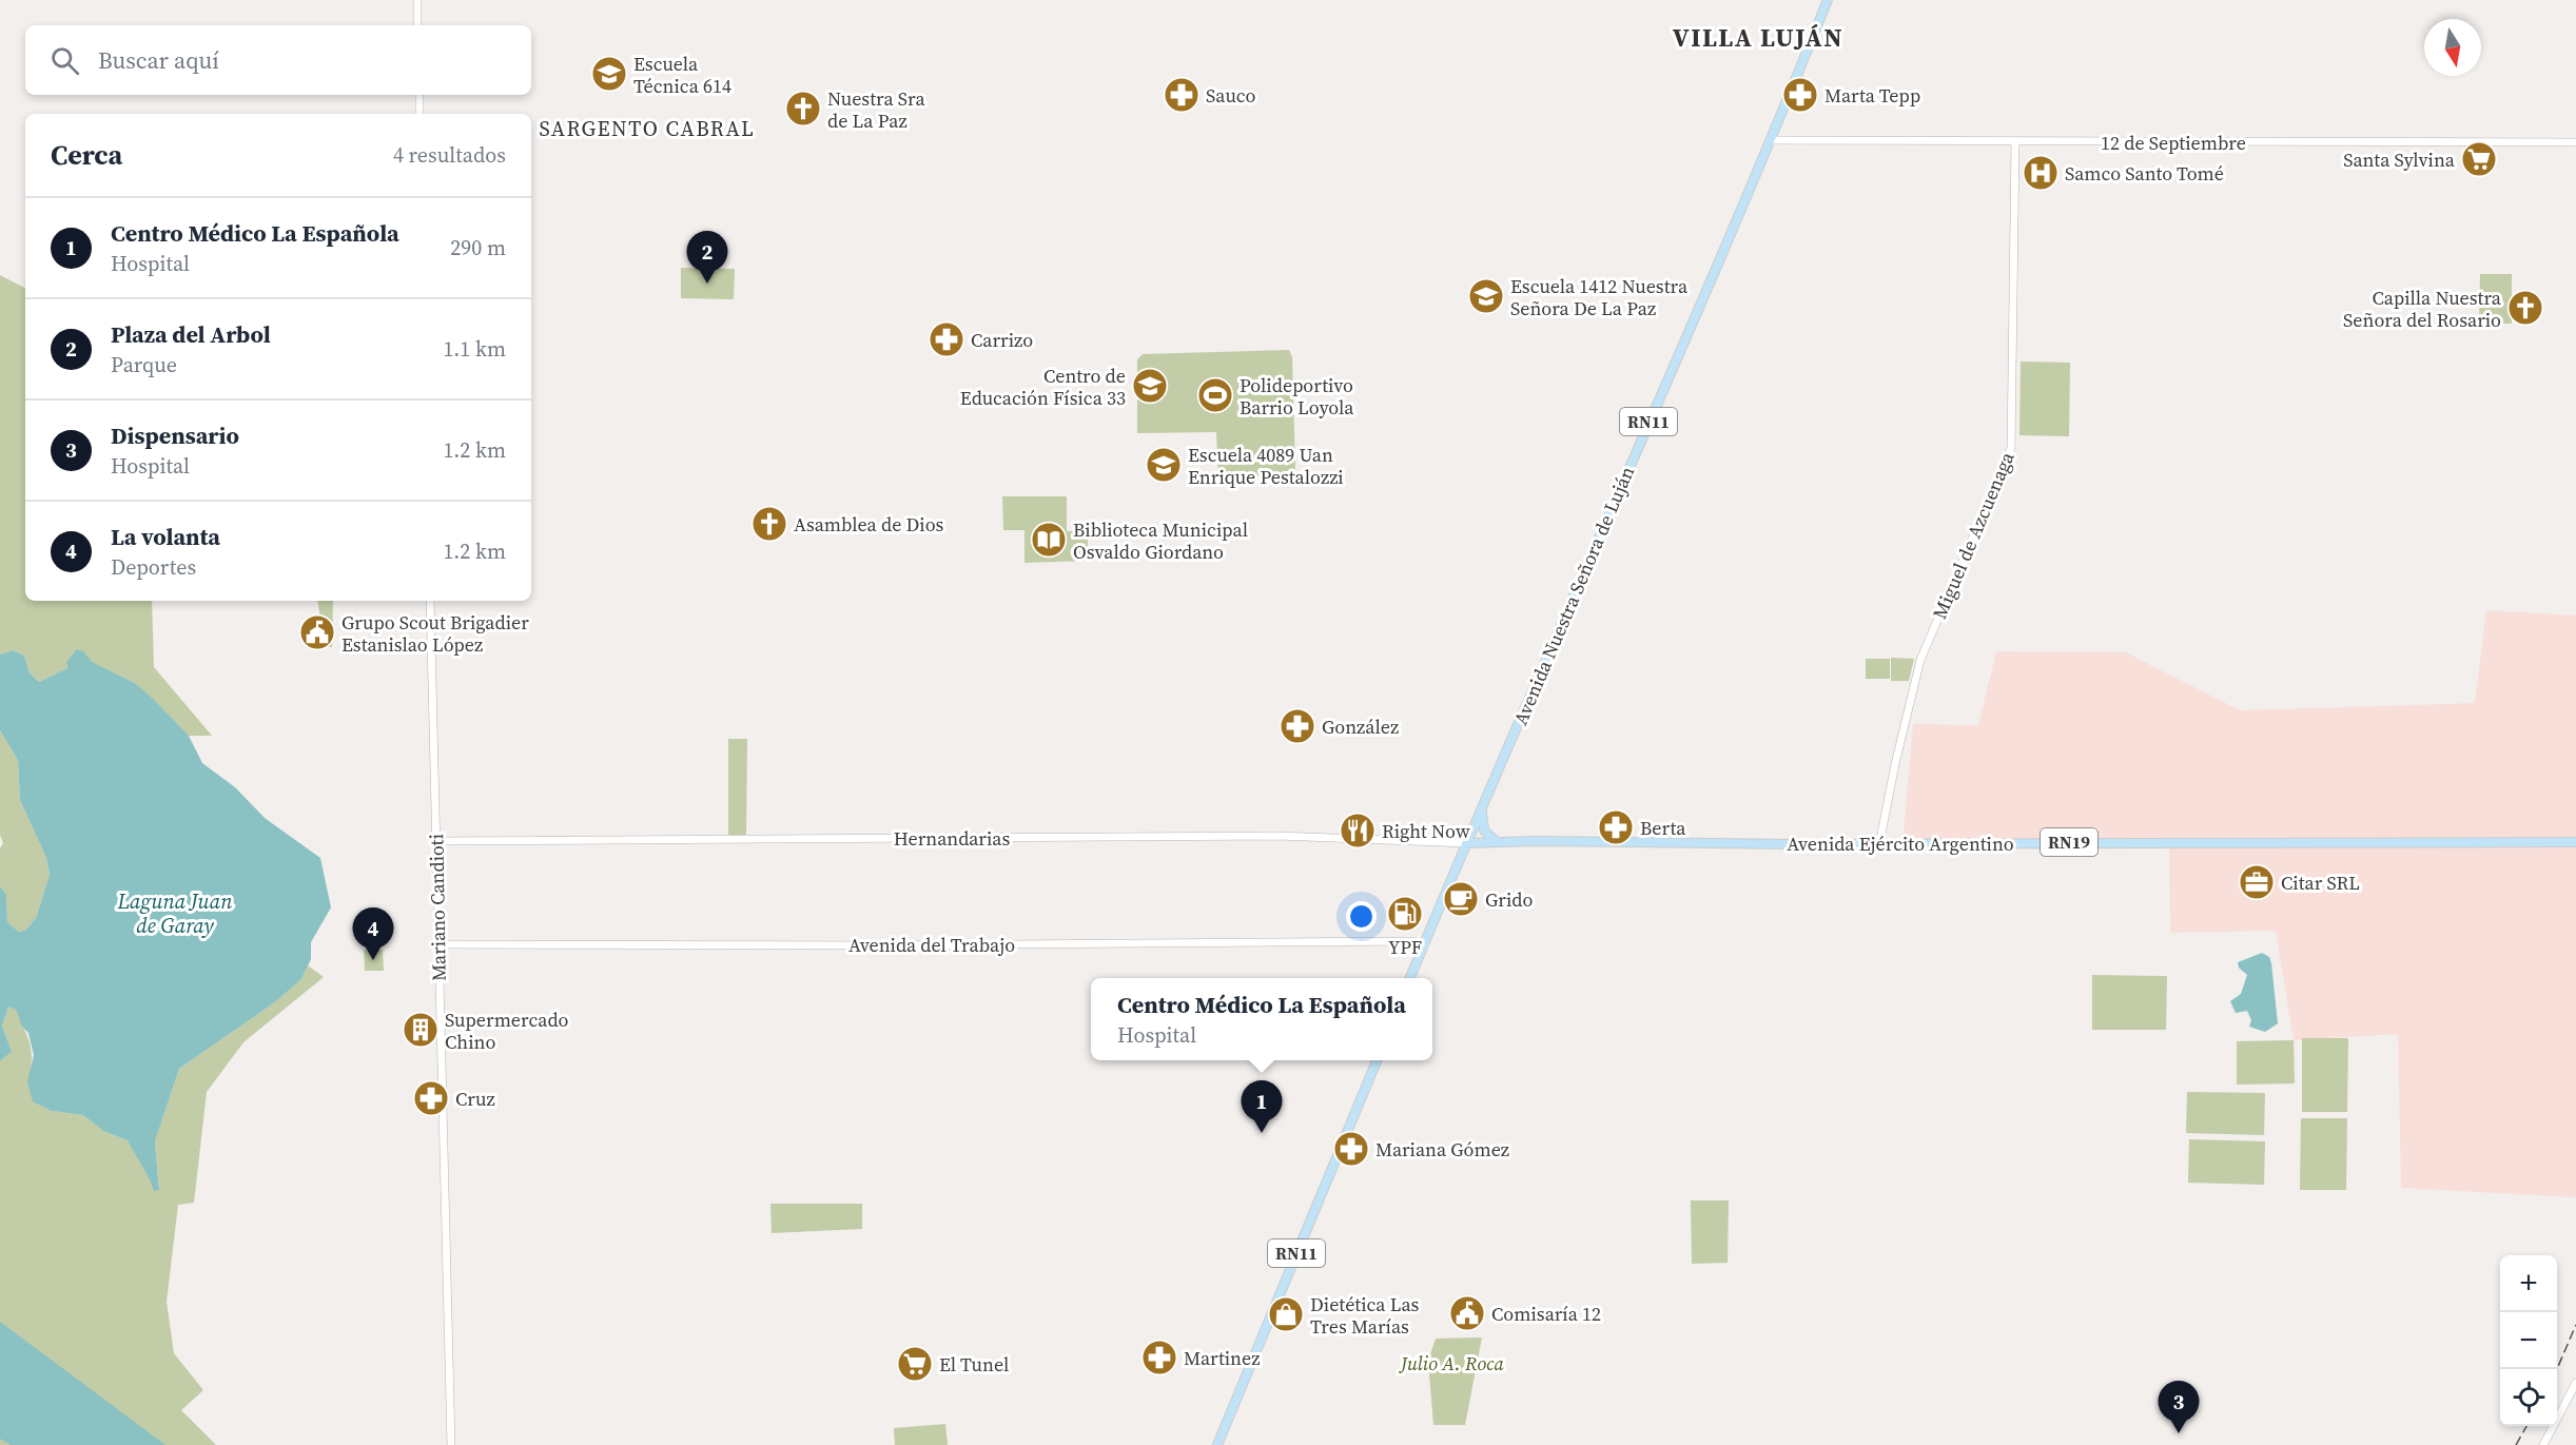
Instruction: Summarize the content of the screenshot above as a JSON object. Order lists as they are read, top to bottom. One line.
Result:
{"streets":{"main road":["RN11","Avenida Nuestra Señora de Luján","RN19","Avenida Ejército Argentino"],"street":["12 de Septiembre","Miguel de Azcuenaga","Hernandarias","Mariano Candioti","Avenida del Trabajo"]},"crossings":[["12 de Septiembre","Miguel de Azcuenaga"],["12 de Septiembre","Avenida Nuestra Señora de Luján"],["Miguel de Azcuenaga","Avenida Ejército Argentino"],["Avenida Nuestra Señora de Luján","Hernandarias"],["Avenida Nuestra Señora de Luján","Avenida Ejército Argentino"],["Avenida Nuestra Señora de Luján","Avenida del Trabajo"],["Hernandarias","Avenida Ejército Argentino"],["Hernandarias","Mariano Candioti"],["Mariano Candioti","Avenida del Trabajo"]],"districts":["VILLA LUJÁN","SARGENTO CABRAL"],"water":["Laguna Juan de Garay"],"parks":["Julio A. Roca"],"places":{"school or university":["Escuela Técnica 614","Escuela 1412 Nuestra Señora De La Paz","Centro de Educación Física 33","Escuela 4089 Uan Enrique Pestalozzi"],"pharmacy":["Sauco","Marta Tepp","Carrizo","González","Berta","Cruz","Mariana Gómez","Martinez"],"church":["Nuestra Sra de La Paz","Capilla Nuestra Señora del Rosario","Asamblea de Dios"],"supermarket":["Santa Sylvina","El Tunel"],"hospital":["Samco Santo Tomé"],"sports":["Polideportivo Barrio Loyola"],"library":["Biblioteca Municipal Osvaldo Giordano"],"public building":["Grupo Scout Brigadier Estanislao López","Comisaría 12"],"restaurant":["Right Now"],"office":["Citar SRL"],"cafe":["Grido"],"fuel station":["YPF"],"building":["Supermercado Chino"],"shop":["Dietética Las Tres Marías"]},"north":"bottom","page":{"search":"Buscar aquí","heading":["Cerca","4 resultados"],"list":[{"mark":"1","name":"Centro Médico La Española","note":"Hospital","value":"290 m"},{"mark":"2","name":"Plaza del Arbol","note":"Parque","value":"1.1 km"},{"mark":"3","name":"Dispensario","note":"Hospital","value":"1.2 km"},{"mark":"4","name":"La volanta","note":"Deportes","value":"1.2 km"}],"pins":["2","4","1","3"],"popup":["Centro Médico La Española","Hospital"],"map_buttons":["+","−"]}}
